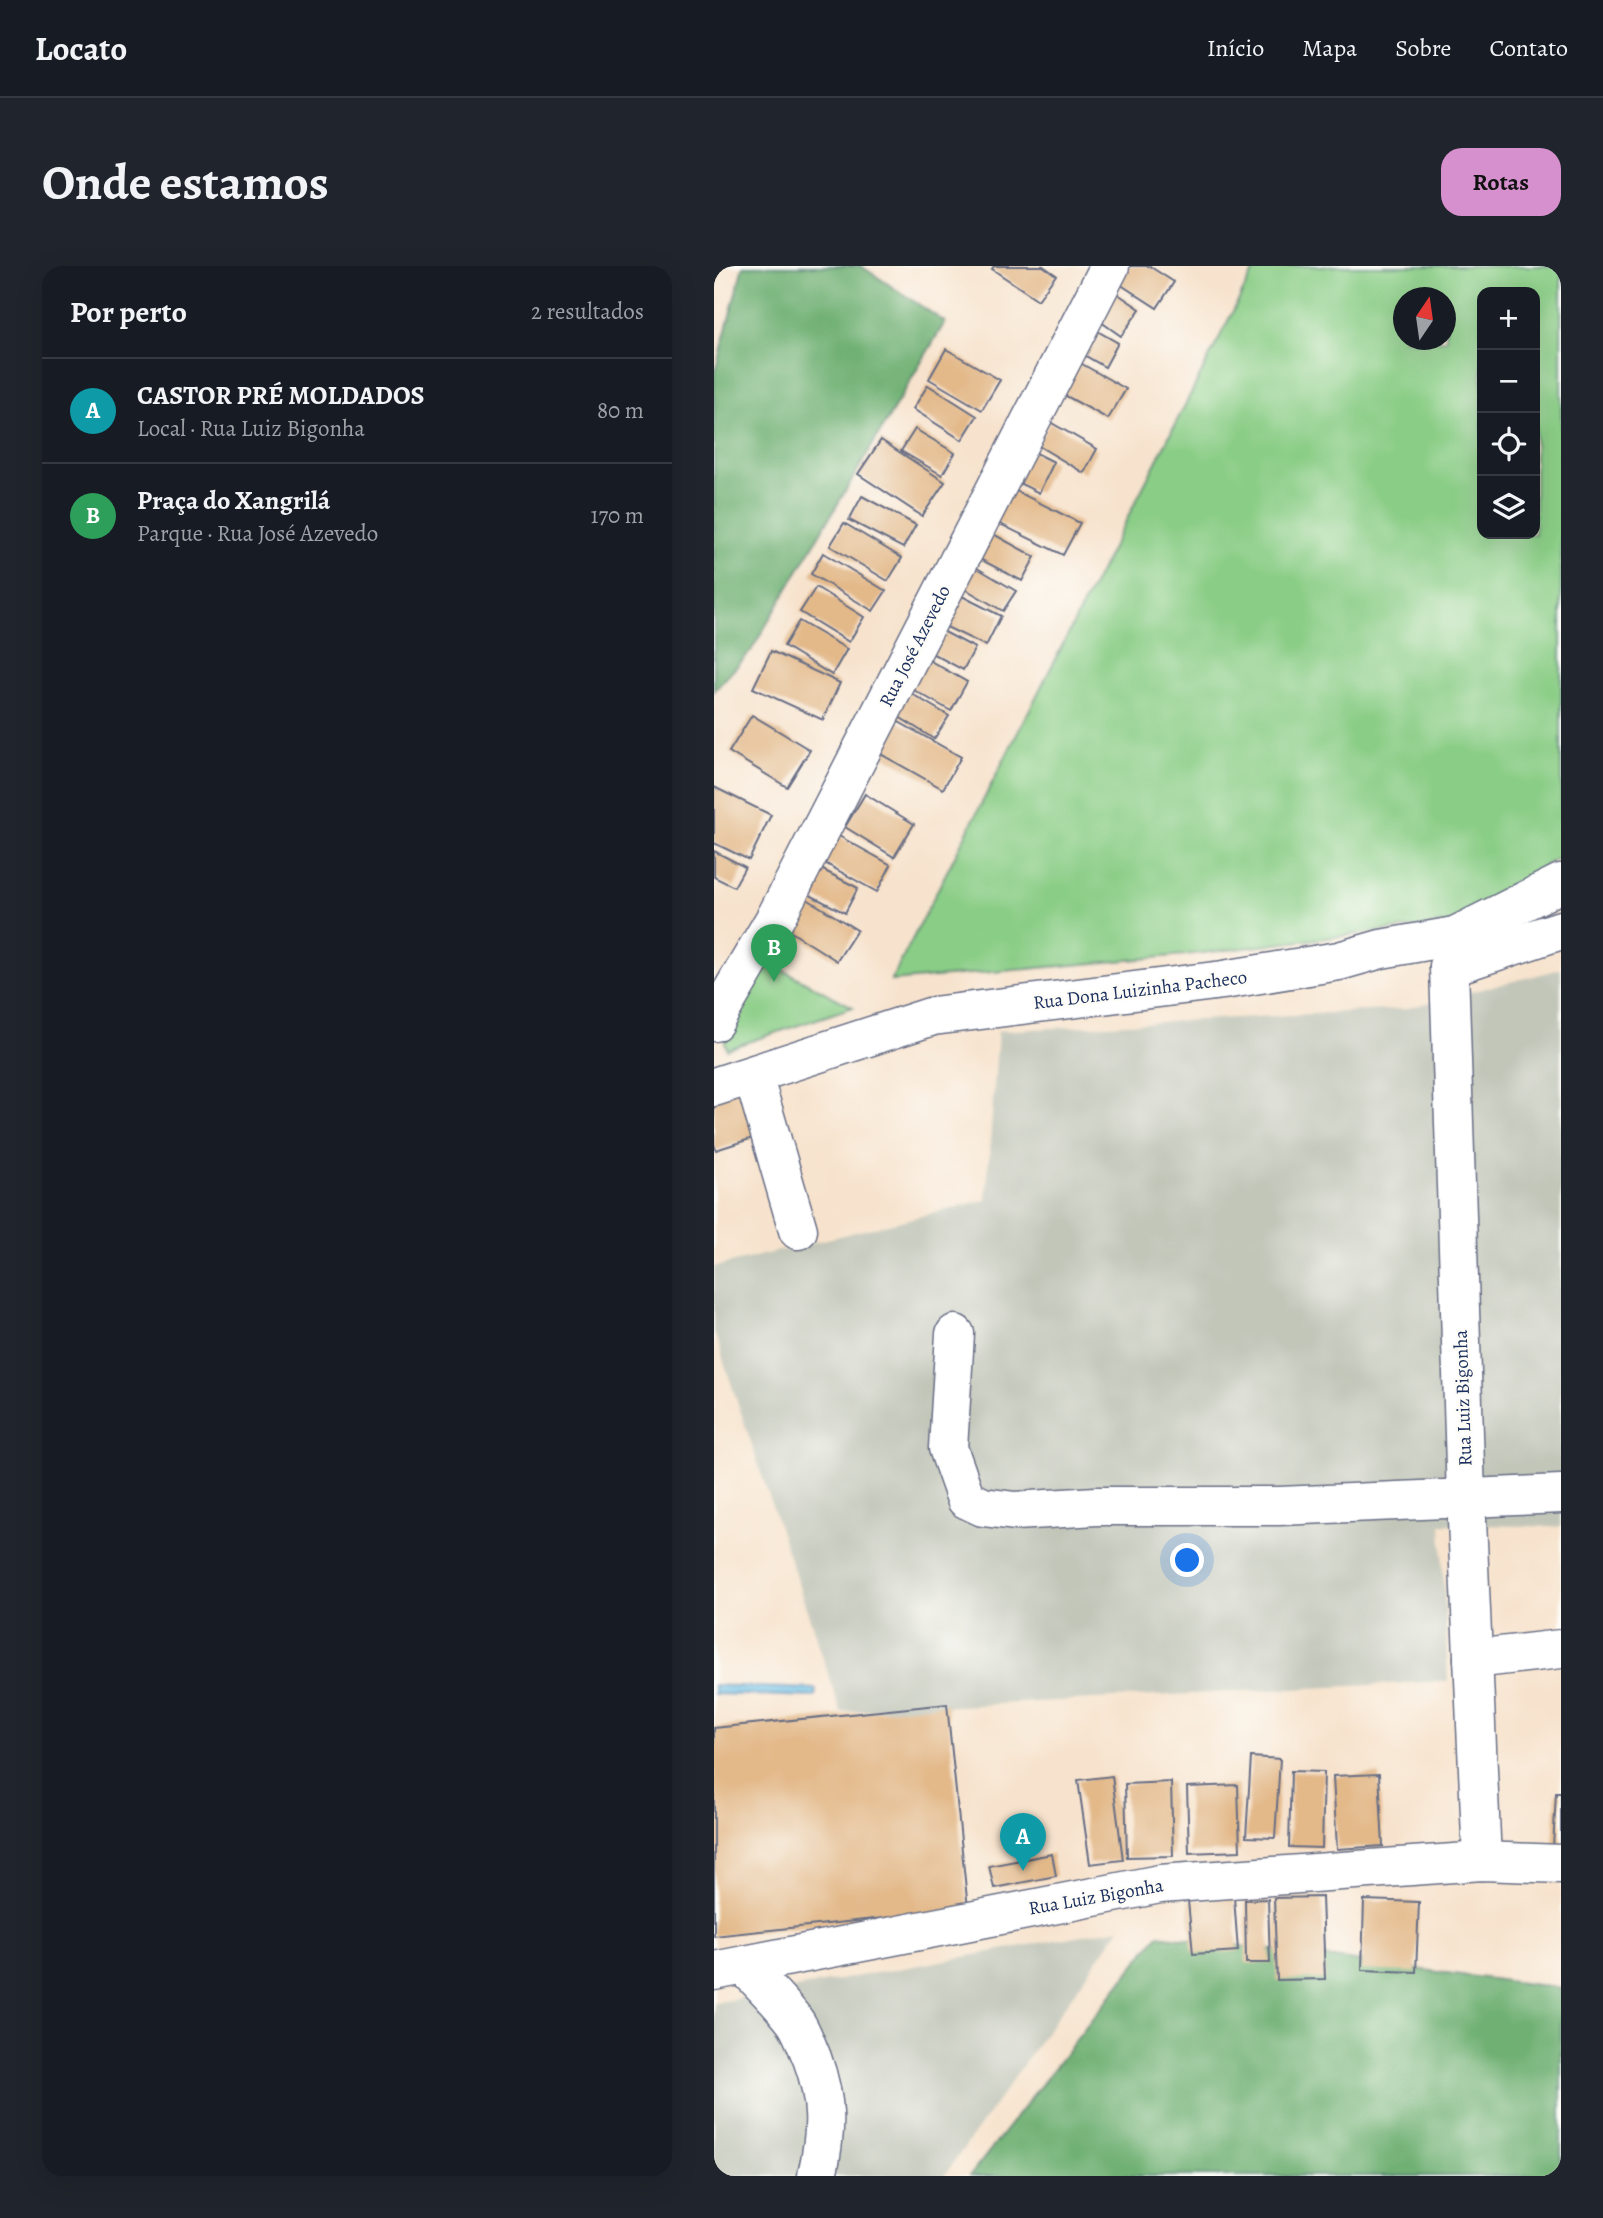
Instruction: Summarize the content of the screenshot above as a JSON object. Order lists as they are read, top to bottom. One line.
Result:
{"streets":{"street":["Rua José Azevedo","Rua Dona Luizinha Pacheco","Rua Luiz Bigonha"]},"crossings":[["Rua Dona Luizinha Pacheco","Rua Luiz Bigonha"]],"north":"top","page":{"header":"Locato","nav":["Início","Mapa","Sobre","Contato"],"buttons":"Rotas","title":"Onde estamos","heading":["Por perto","2 resultados"],"map_buttons":["+","−"],"list":[{"mark":"A","name":"CASTOR PRÉ MOLDADOS","note":"Local · Rua Luiz Bigonha","value":"80 m"},{"mark":"B","name":"Praça do Xangrilá","note":"Parque · Rua José Azevedo","value":"170 m"}],"pins":["B","A"]}}
